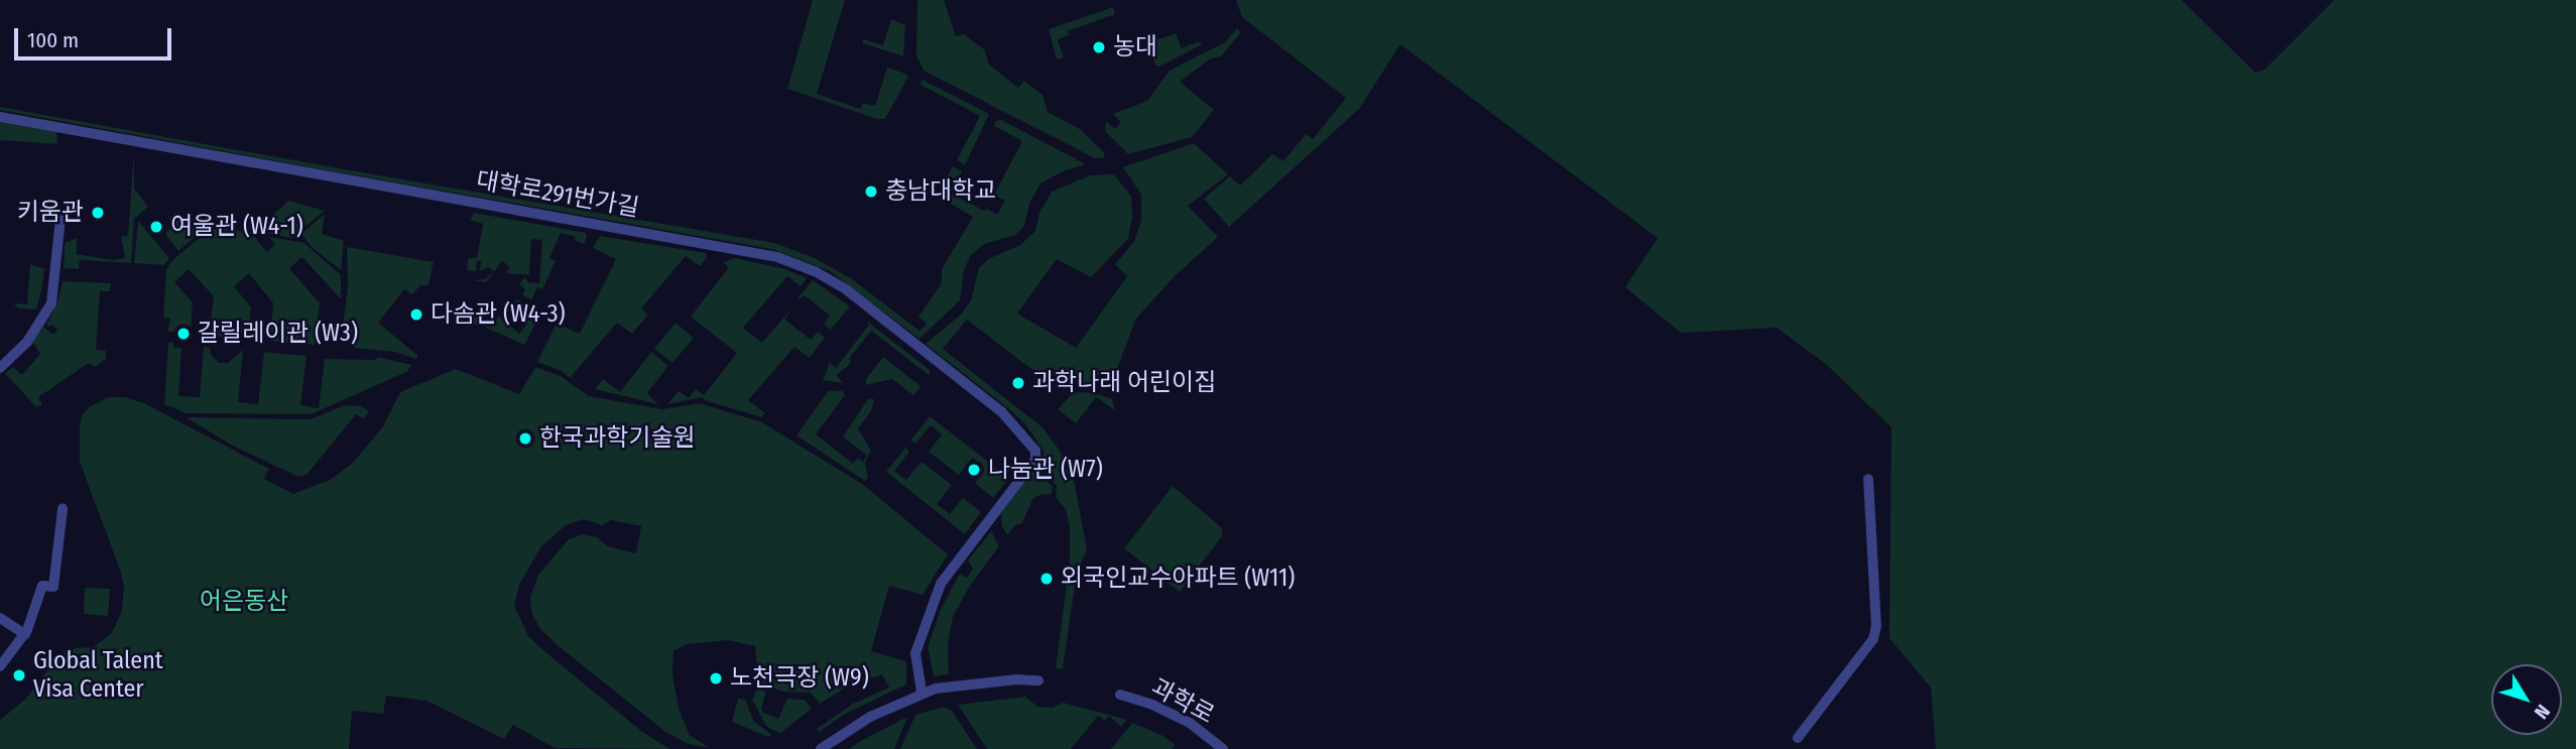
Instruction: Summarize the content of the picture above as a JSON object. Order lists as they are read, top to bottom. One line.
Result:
{"streets":{"street":["대학로291번가길","과학로"]},"parks":["어은동산"],"places":["농대","충남대학교","키움관","여울관 (W4-1)","다솜관 (W4-3)","갈릴레이관 (W3)","과학나래 어린이집","한국과학기술원","나눔관 (W7)","외국인교수아파트 (W11)","Global Talent Visa Center","노천극장 (W9)"],"scale_bar":"100 m","north":"bottom right"}
